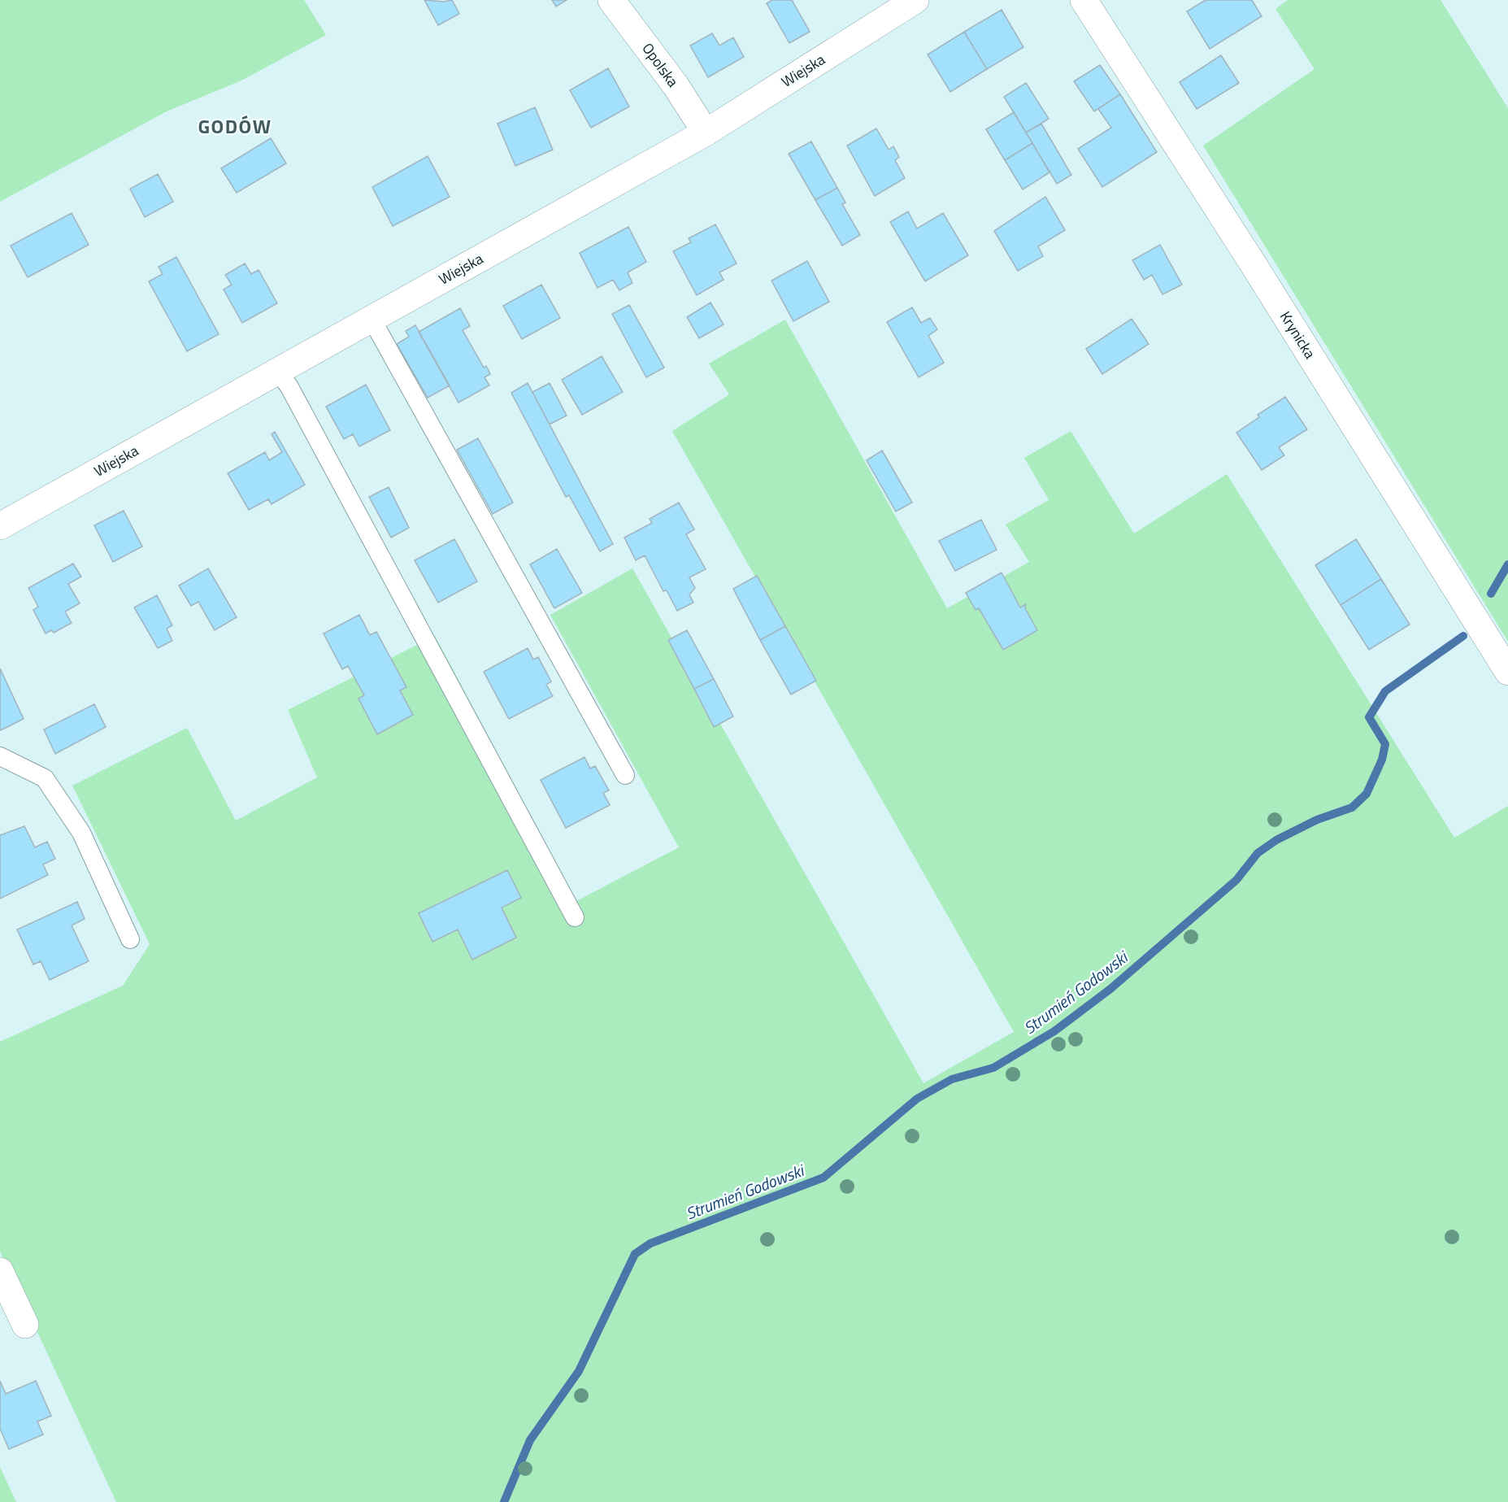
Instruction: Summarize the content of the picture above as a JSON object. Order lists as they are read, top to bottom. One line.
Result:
{"streets":{"street":["Opolska","Wiejska","Krynicka"]},"crossings":[["Opolska","Wiejska"]],"districts":["GODÓW"],"water":["Strumień Godowski"]}
